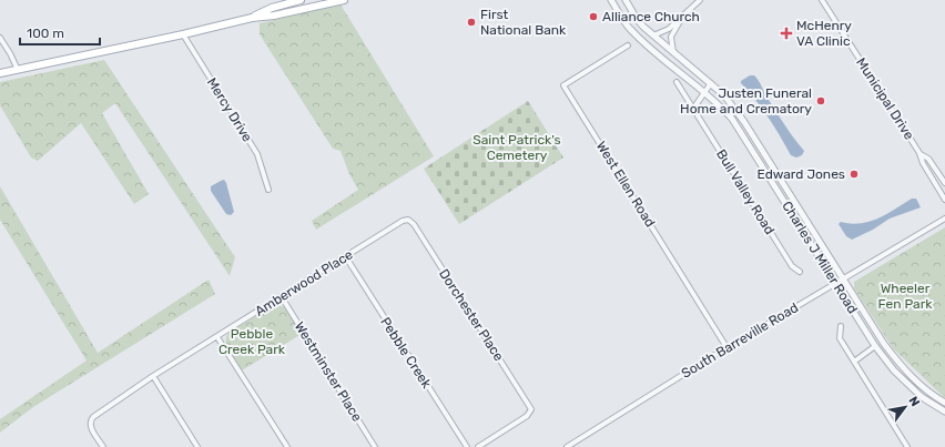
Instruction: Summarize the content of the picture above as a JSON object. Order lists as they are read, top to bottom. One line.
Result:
{"streets":{"street":["Municipal Drive","Mercy Drive","West Ellen Road","Bull Valley Road","Charles J Miller Road","Amberwood Place","Dorchester Place","South Barreville Road","Pebble Creek","Westminster Place"]},"crossings":[["West Ellen Road","South Barreville Road"],["Charles J Miller Road","South Barreville Road"],["Amberwood Place","Dorchester Place"],["Amberwood Place","Pebble Creek"],["Amberwood Place","Westminster Place"]],"parks":["Saint Patrick's Cemetery","Wheeler Fen Park","Pebble Creek Park"],"places":{"other":["Alliance Church","First National Bank","Justen Funeral Home and Crematory","Edward Jones"],"health":["McHenry VA Clinic"]},"scale_bar":"100 m","north":"top right"}
